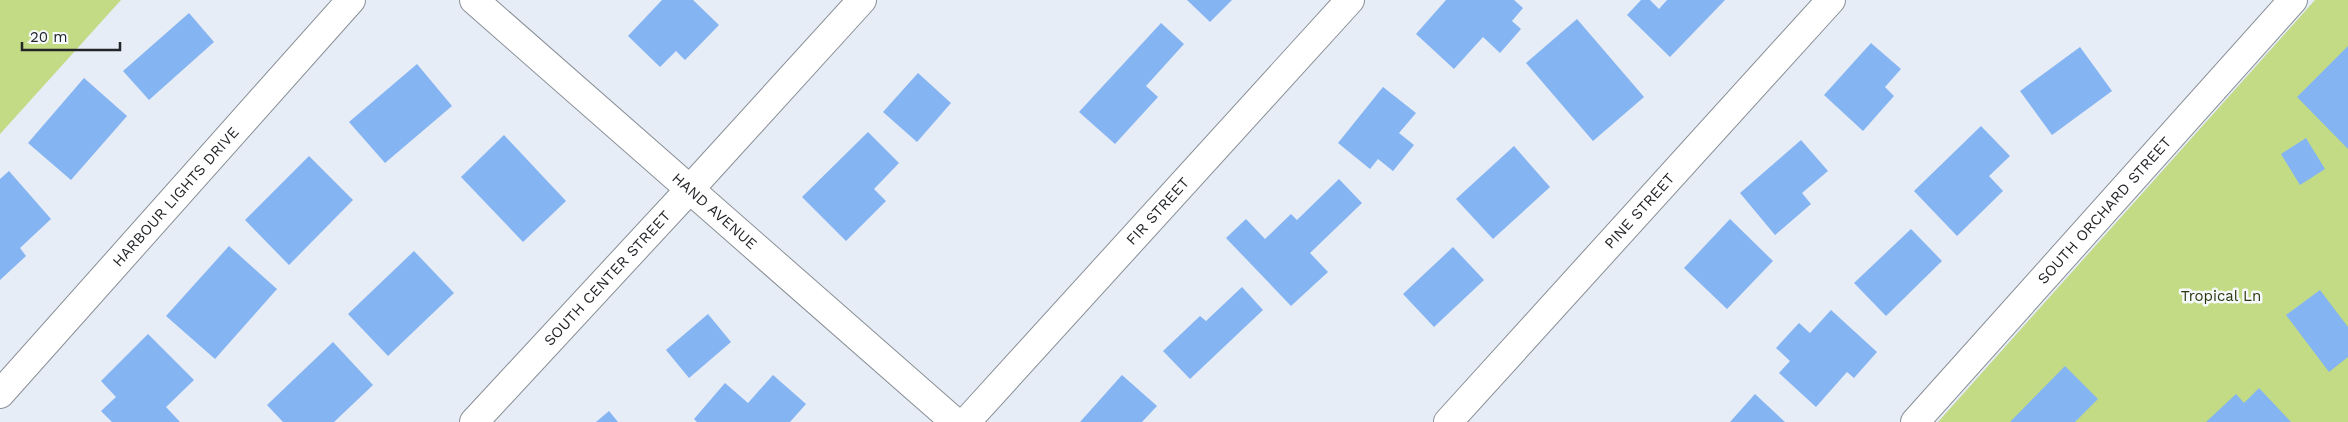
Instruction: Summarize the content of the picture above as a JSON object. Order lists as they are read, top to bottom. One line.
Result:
{"streets":{"street":["HARBOUR LIGHTS DRIVE","HAND AVENUE","FIR STREET","PINE STREET","SOUTH ORCHARD STREET","SOUTH CENTER STREET"]},"crossings":[["HAND AVENUE","SOUTH CENTER STREET"]],"parks":["Tropical Ln"],"scale_bar":"20 m"}
